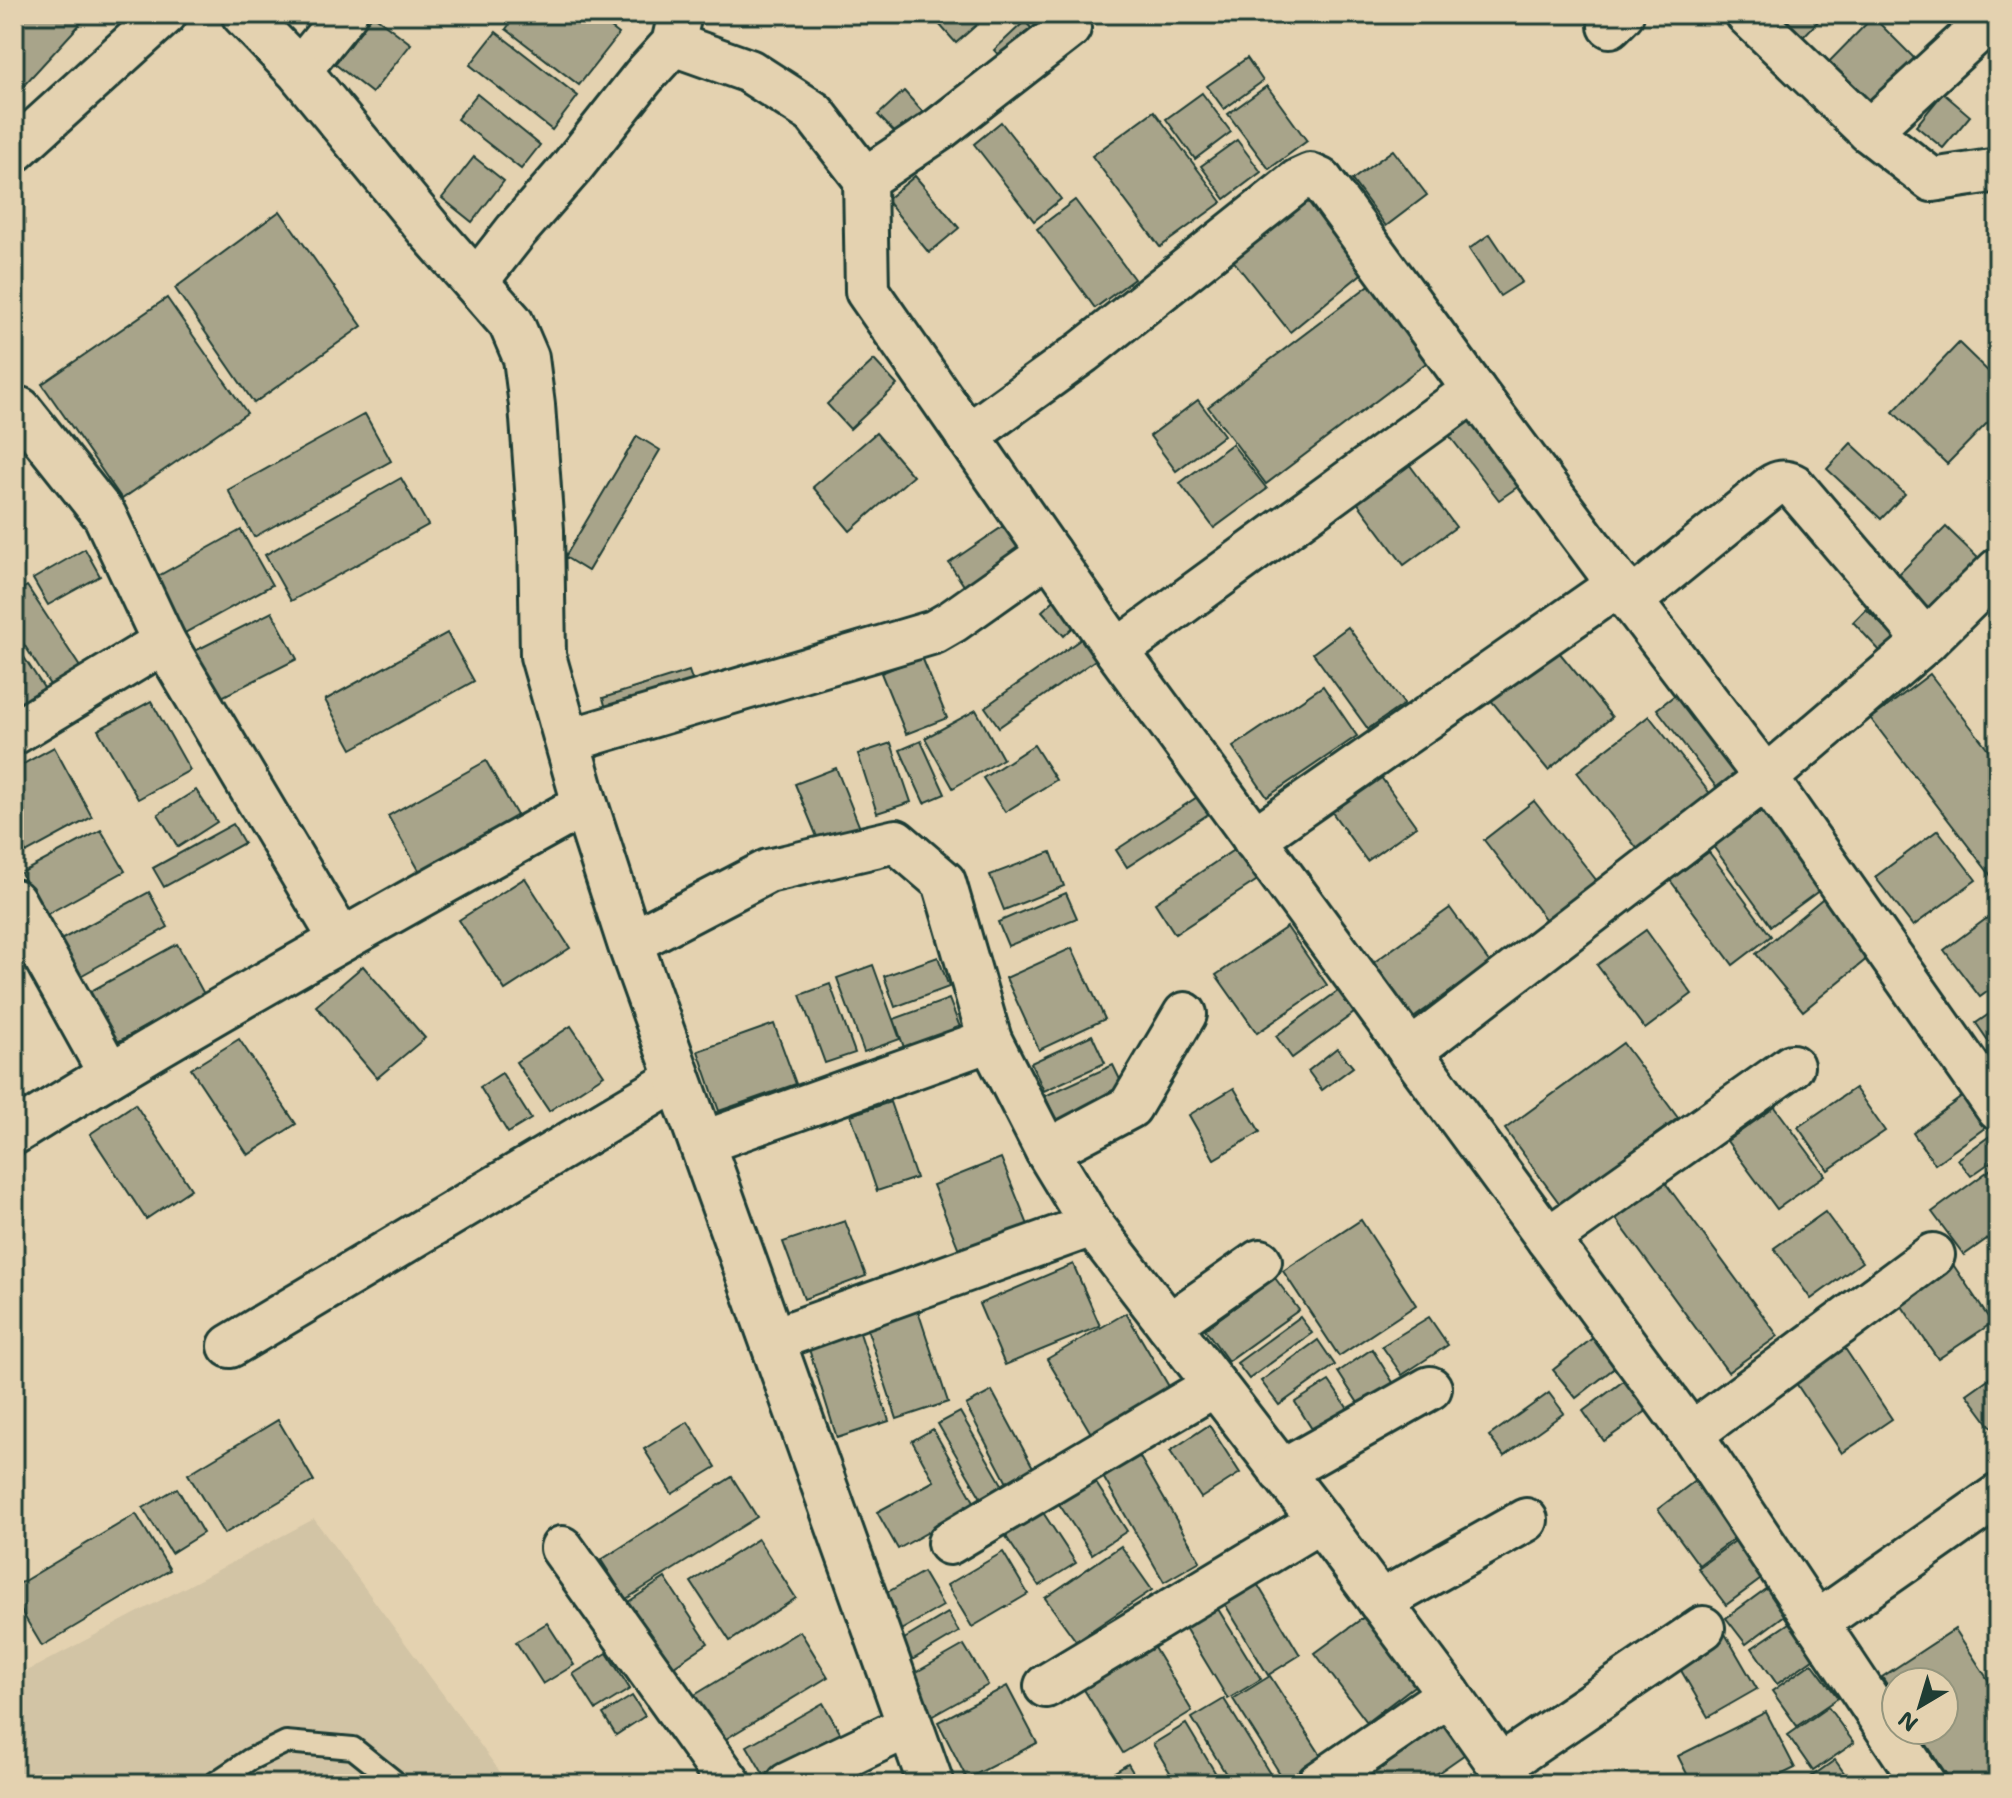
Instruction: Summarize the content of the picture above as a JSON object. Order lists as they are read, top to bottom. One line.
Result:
{"north":"bottom left"}
